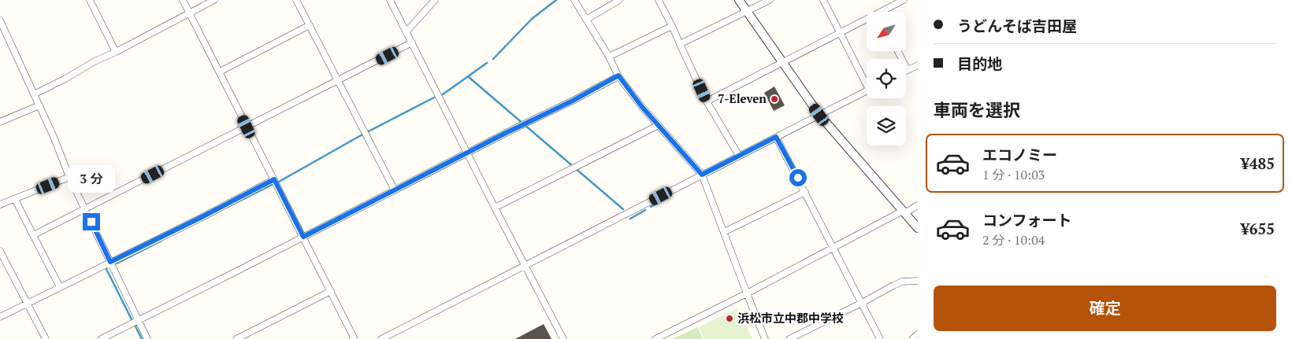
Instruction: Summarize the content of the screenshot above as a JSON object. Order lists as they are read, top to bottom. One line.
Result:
{"places":["7-Eleven","浜松市立中郡中学校"],"north":"bottom left","page":{"banner":["うどんそば吉田屋","目的地"],"heading":"車両を選択","list":[{"name":"エコノミー","note":"1 分 · 10:03","value":"¥485"},{"name":"コンフォート","note":"2 分 · 10:04","value":"¥655"}],"bubble":"3 分","buttons":"確定"}}
